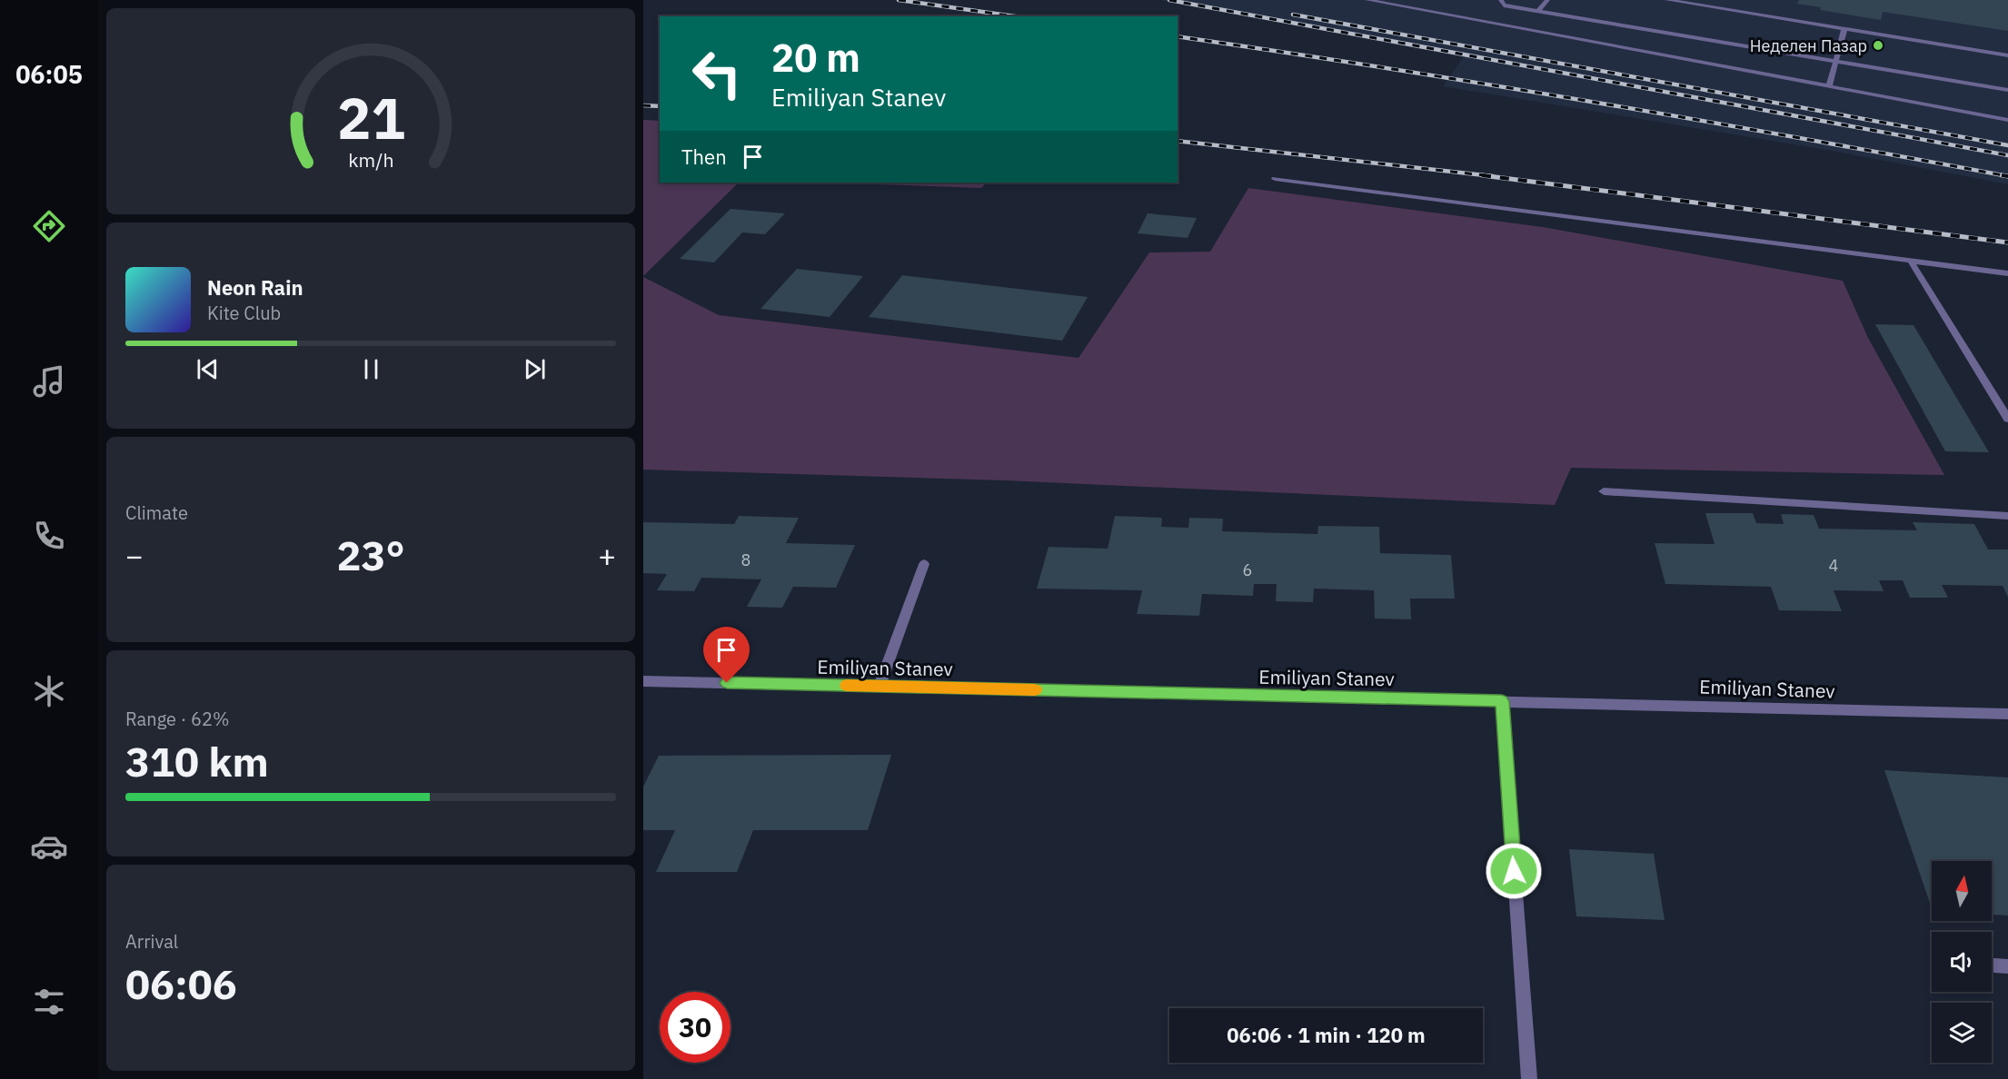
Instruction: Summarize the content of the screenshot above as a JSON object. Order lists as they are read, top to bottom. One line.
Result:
{"streets":{"street":["Emiliyan Stanev"]},"places":["Неделен Пазар"],"house_numbers":["8","4","6"],"north":"top","page":{"tabs":"06:05","turn":["20 m","Emiliyan Stanev"],"then":"Then","song":["Neon Rain","Kite Club"],"tile":["Climate",["Range · 62%","310 km"],["Arrival","06:06"]],"heat":["−","23°","+"],"limit":"30","trip":"06:06 · 1 min · 120 m","gauge":["21","km/h"]}}
